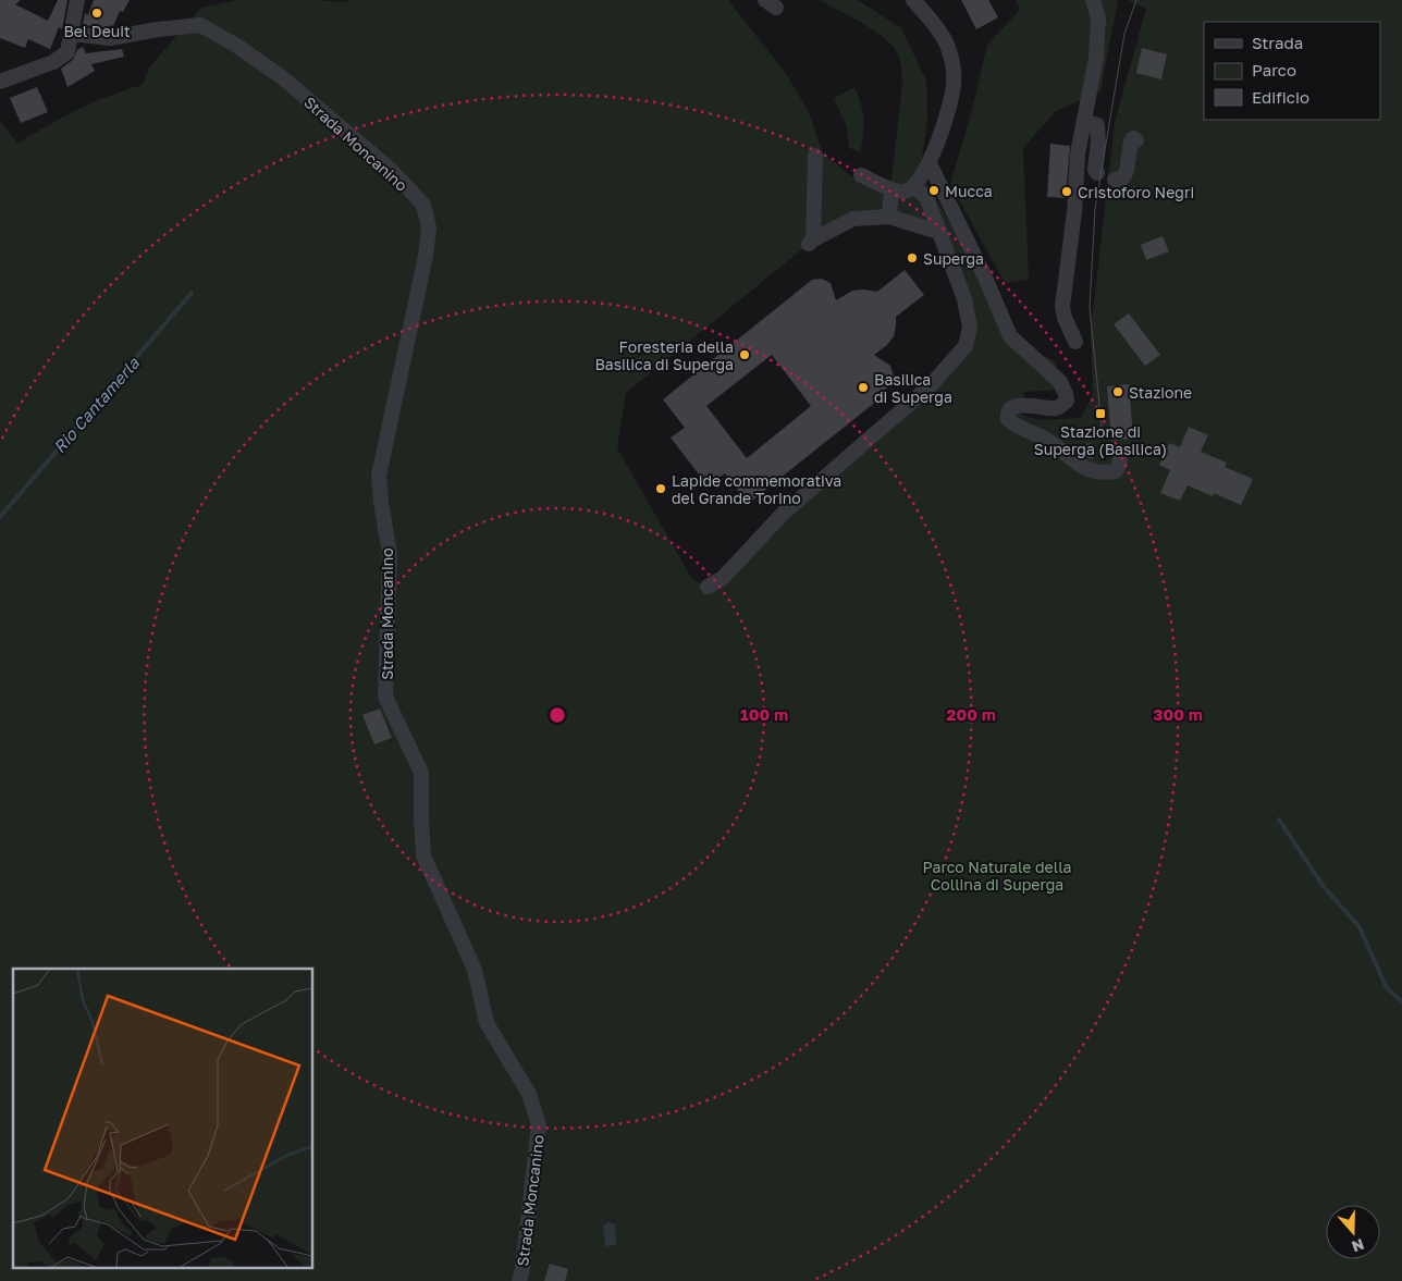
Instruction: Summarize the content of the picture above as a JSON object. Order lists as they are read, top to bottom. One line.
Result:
{"streets":{"street":["Strada Moncanino"]},"water":["Rio Cantamerla"],"parks":["Parco Naturale della Collina di Superga"],"places":{"other":["Bel Deuit","Mucca","Cristoforo Negri","Superga","Foresteria della Basilica di Superga","Basilica di Superga","Stazione","Lapide commemorativa del Grande Torino"],"transit":["Stazione di Superga (Basilica)"]},"legend":["Strada","Parco","Edificio"],"north":"bottom","rings":["100 m","200 m","300 m"]}
